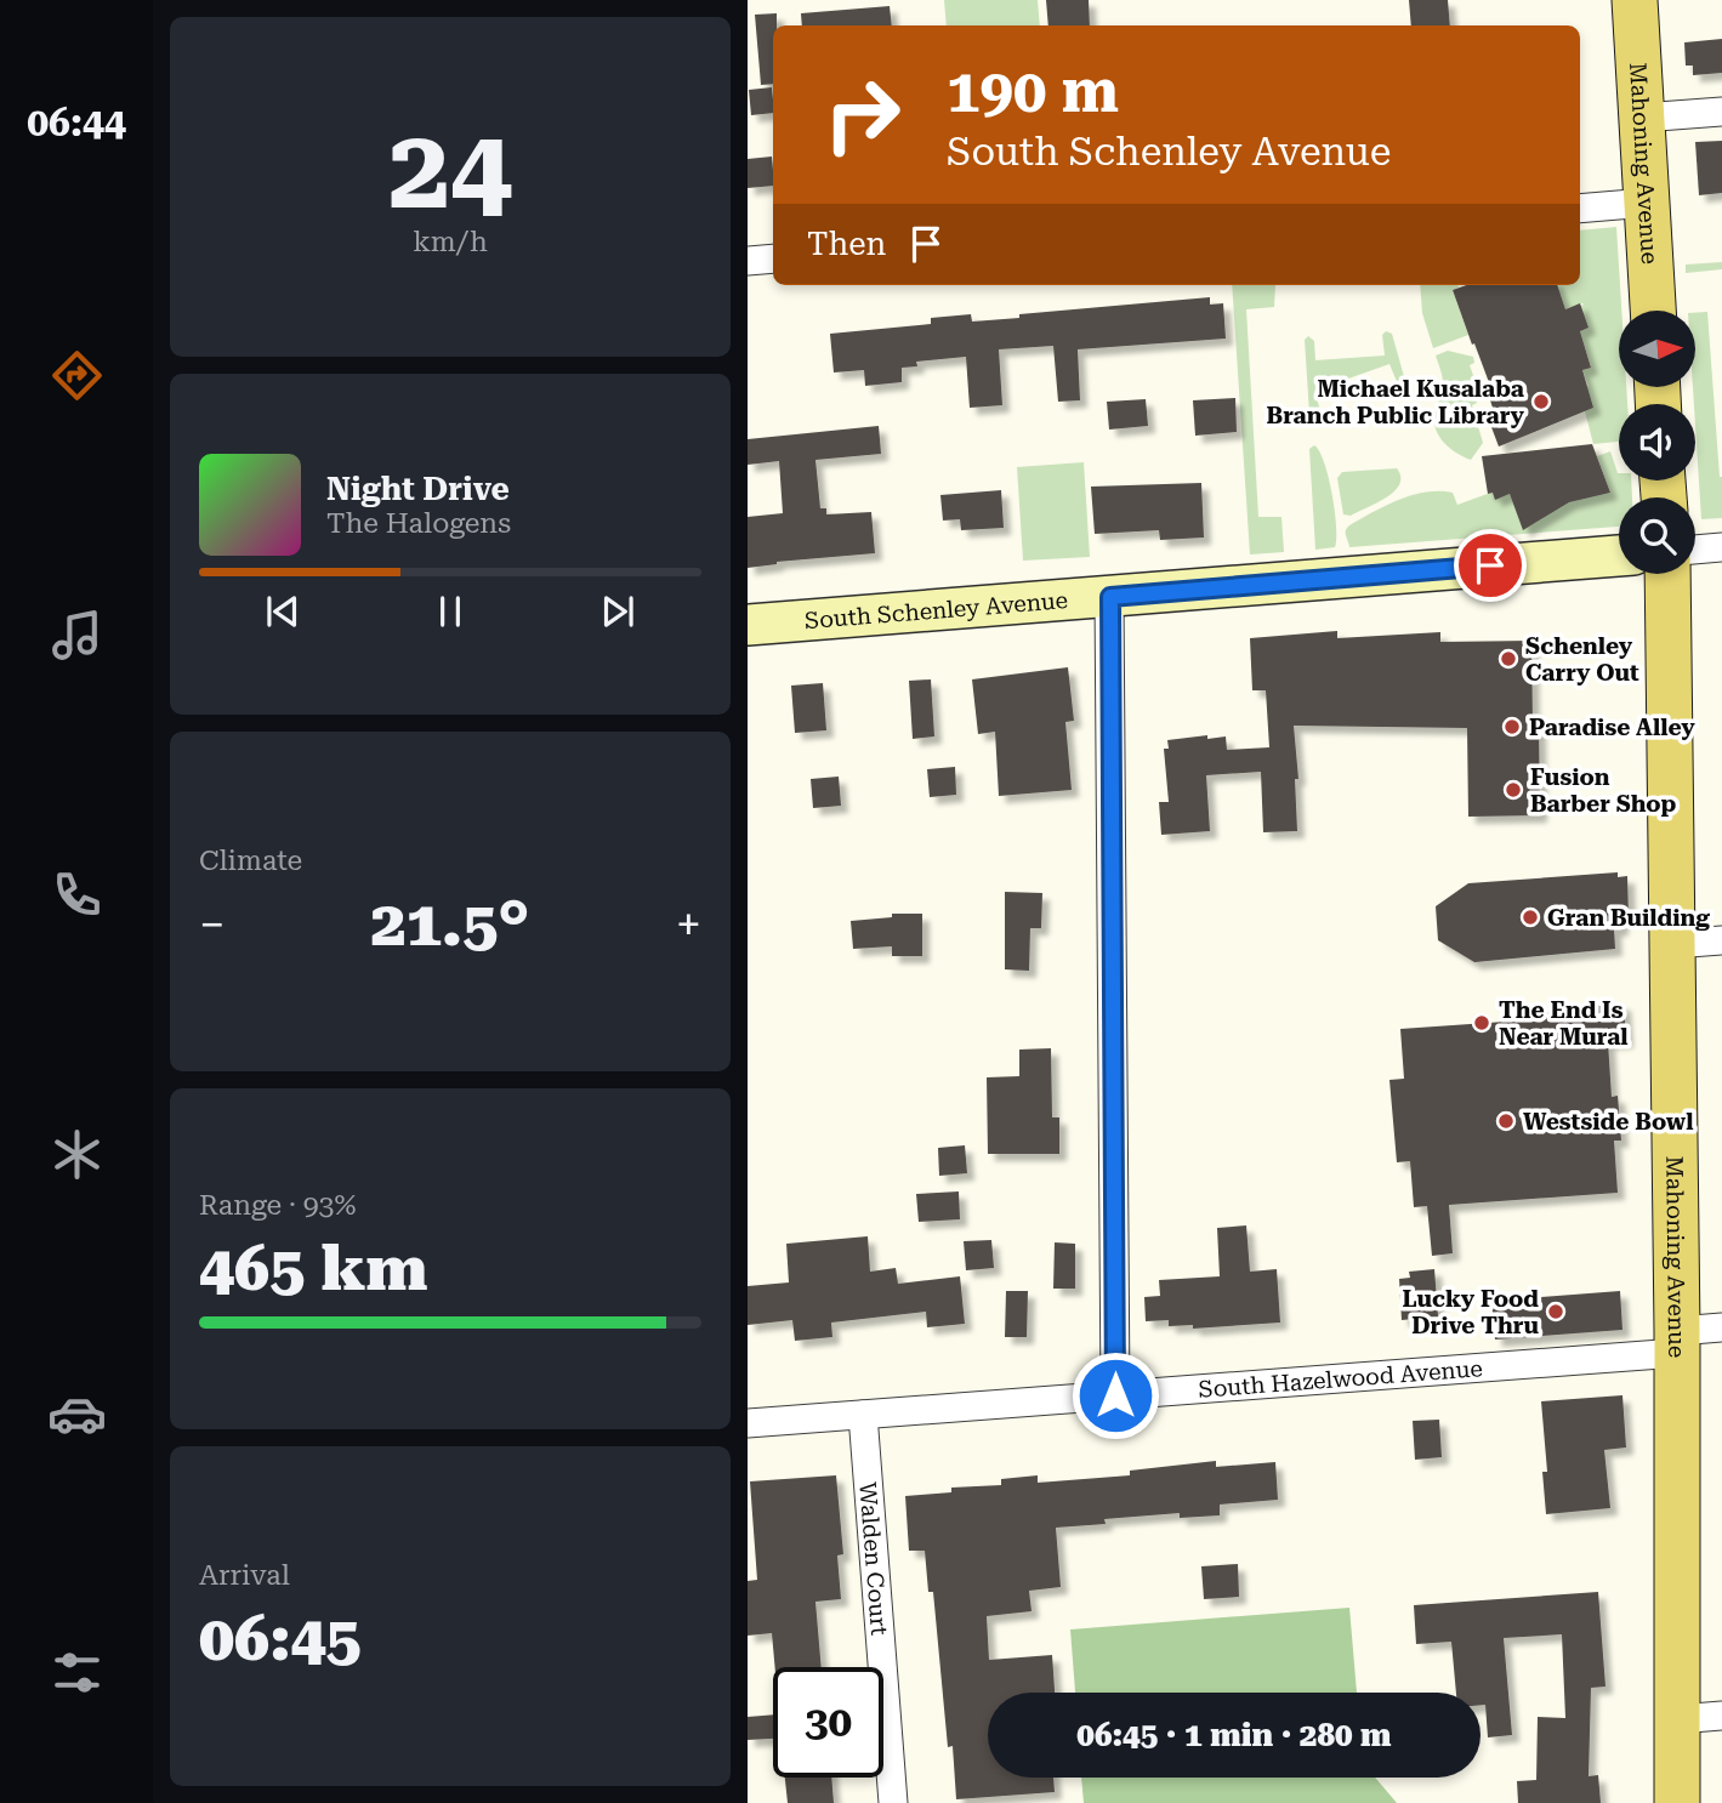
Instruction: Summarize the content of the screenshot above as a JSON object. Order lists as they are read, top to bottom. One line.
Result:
{"streets":{"main road":["Mahoning Avenue"],"street":["South Schenley Avenue","South Hazelwood Avenue","Walden Court"]},"crossings":[["Mahoning Avenue","South Hazelwood Avenue"],["South Hazelwood Avenue","Walden Court"]],"places":["Michael Kusalaba Branch Public Library","Schenley Carry Out","Paradise Alley","Fusion Barber Shop","Gran Building","The End Is Near Mural","Westside Bowl","Lucky Food Drive Thru"],"north":"right","page":{"tabs":"06:44","tile":[["24","km/h"],"Climate",["Range · 93%","465 km"],["Arrival","06:45"]],"turn":["190 m","South Schenley Avenue"],"then":"Then","song":["Night Drive","The Halogens"],"heat":["−","21.5°","+"],"limit":"30","trip":"06:45 · 1 min · 280 m"}}
